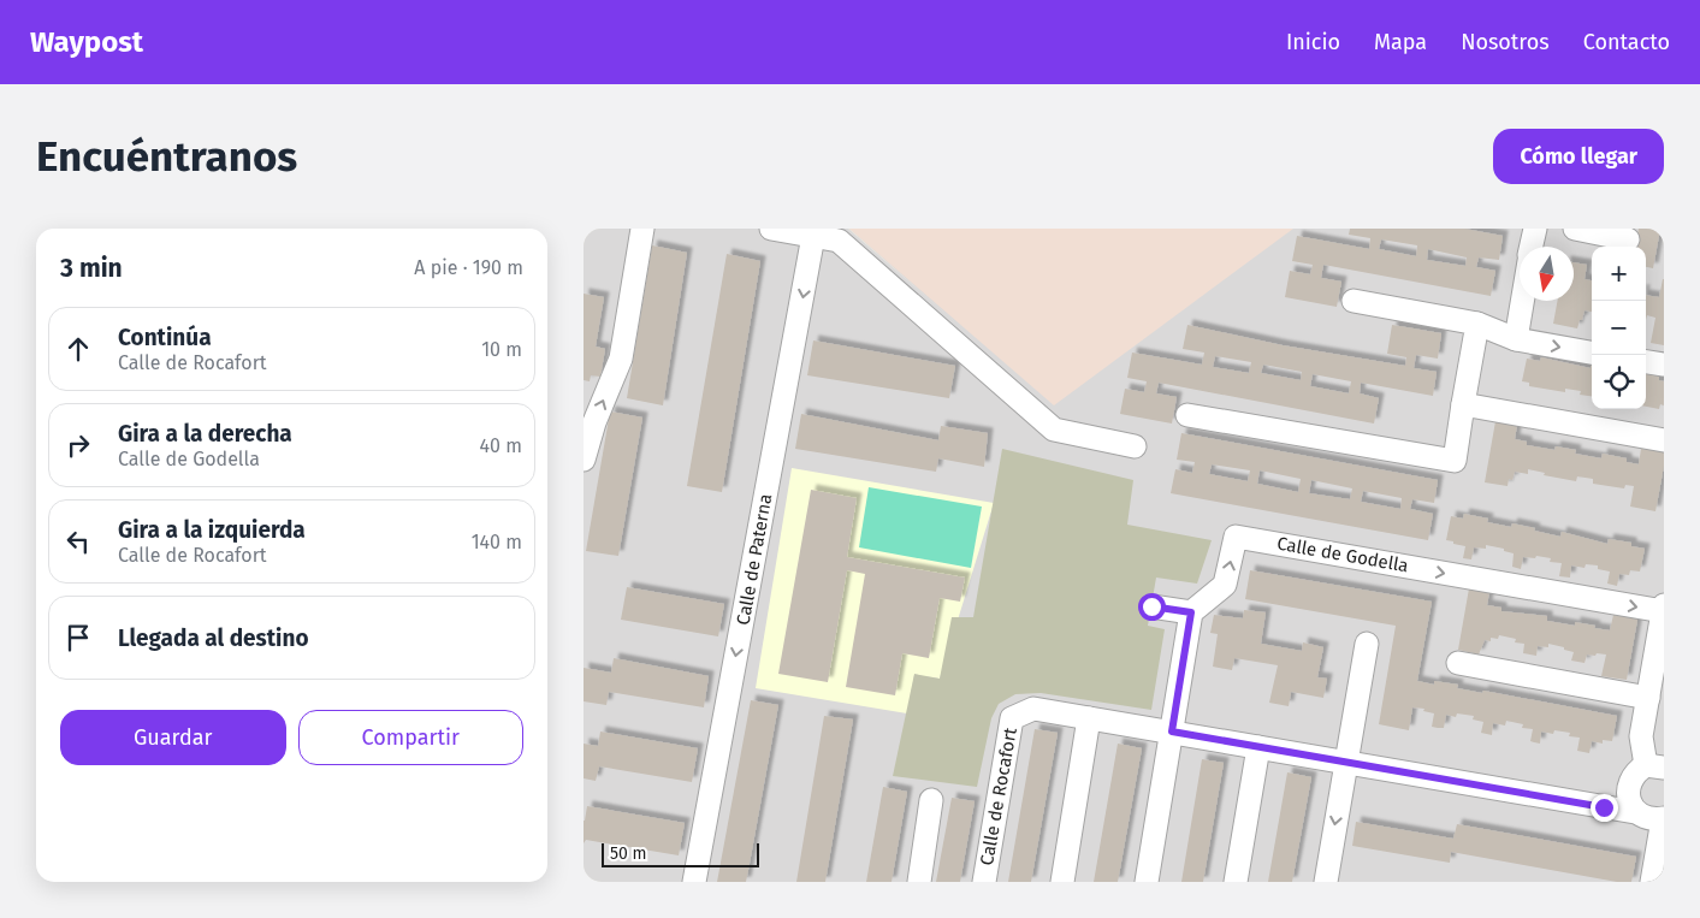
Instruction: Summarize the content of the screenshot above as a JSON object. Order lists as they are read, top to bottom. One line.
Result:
{"streets":{"street":["Calle de Godella","Calle de Paterna","Calle de Rocafort"]},"scale_bar":"50 m","north":"bottom","page":{"header":"Waypost","nav":["Inicio","Mapa","Nosotros","Contacto"],"buttons":["Cómo llegar",["Guardar","Compartir"]],"title":"Encuéntranos","heading":["3 min","A pie · 190 m"],"map_buttons":["+","−"],"list":[["Continúa","Calle de Rocafort","10 m"],["Gira a la derecha","Calle de Godella","40 m"],["Gira a la izquierda","Calle de Rocafort","140 m"],"Llegada al destino"],"scale":"50 m"}}
